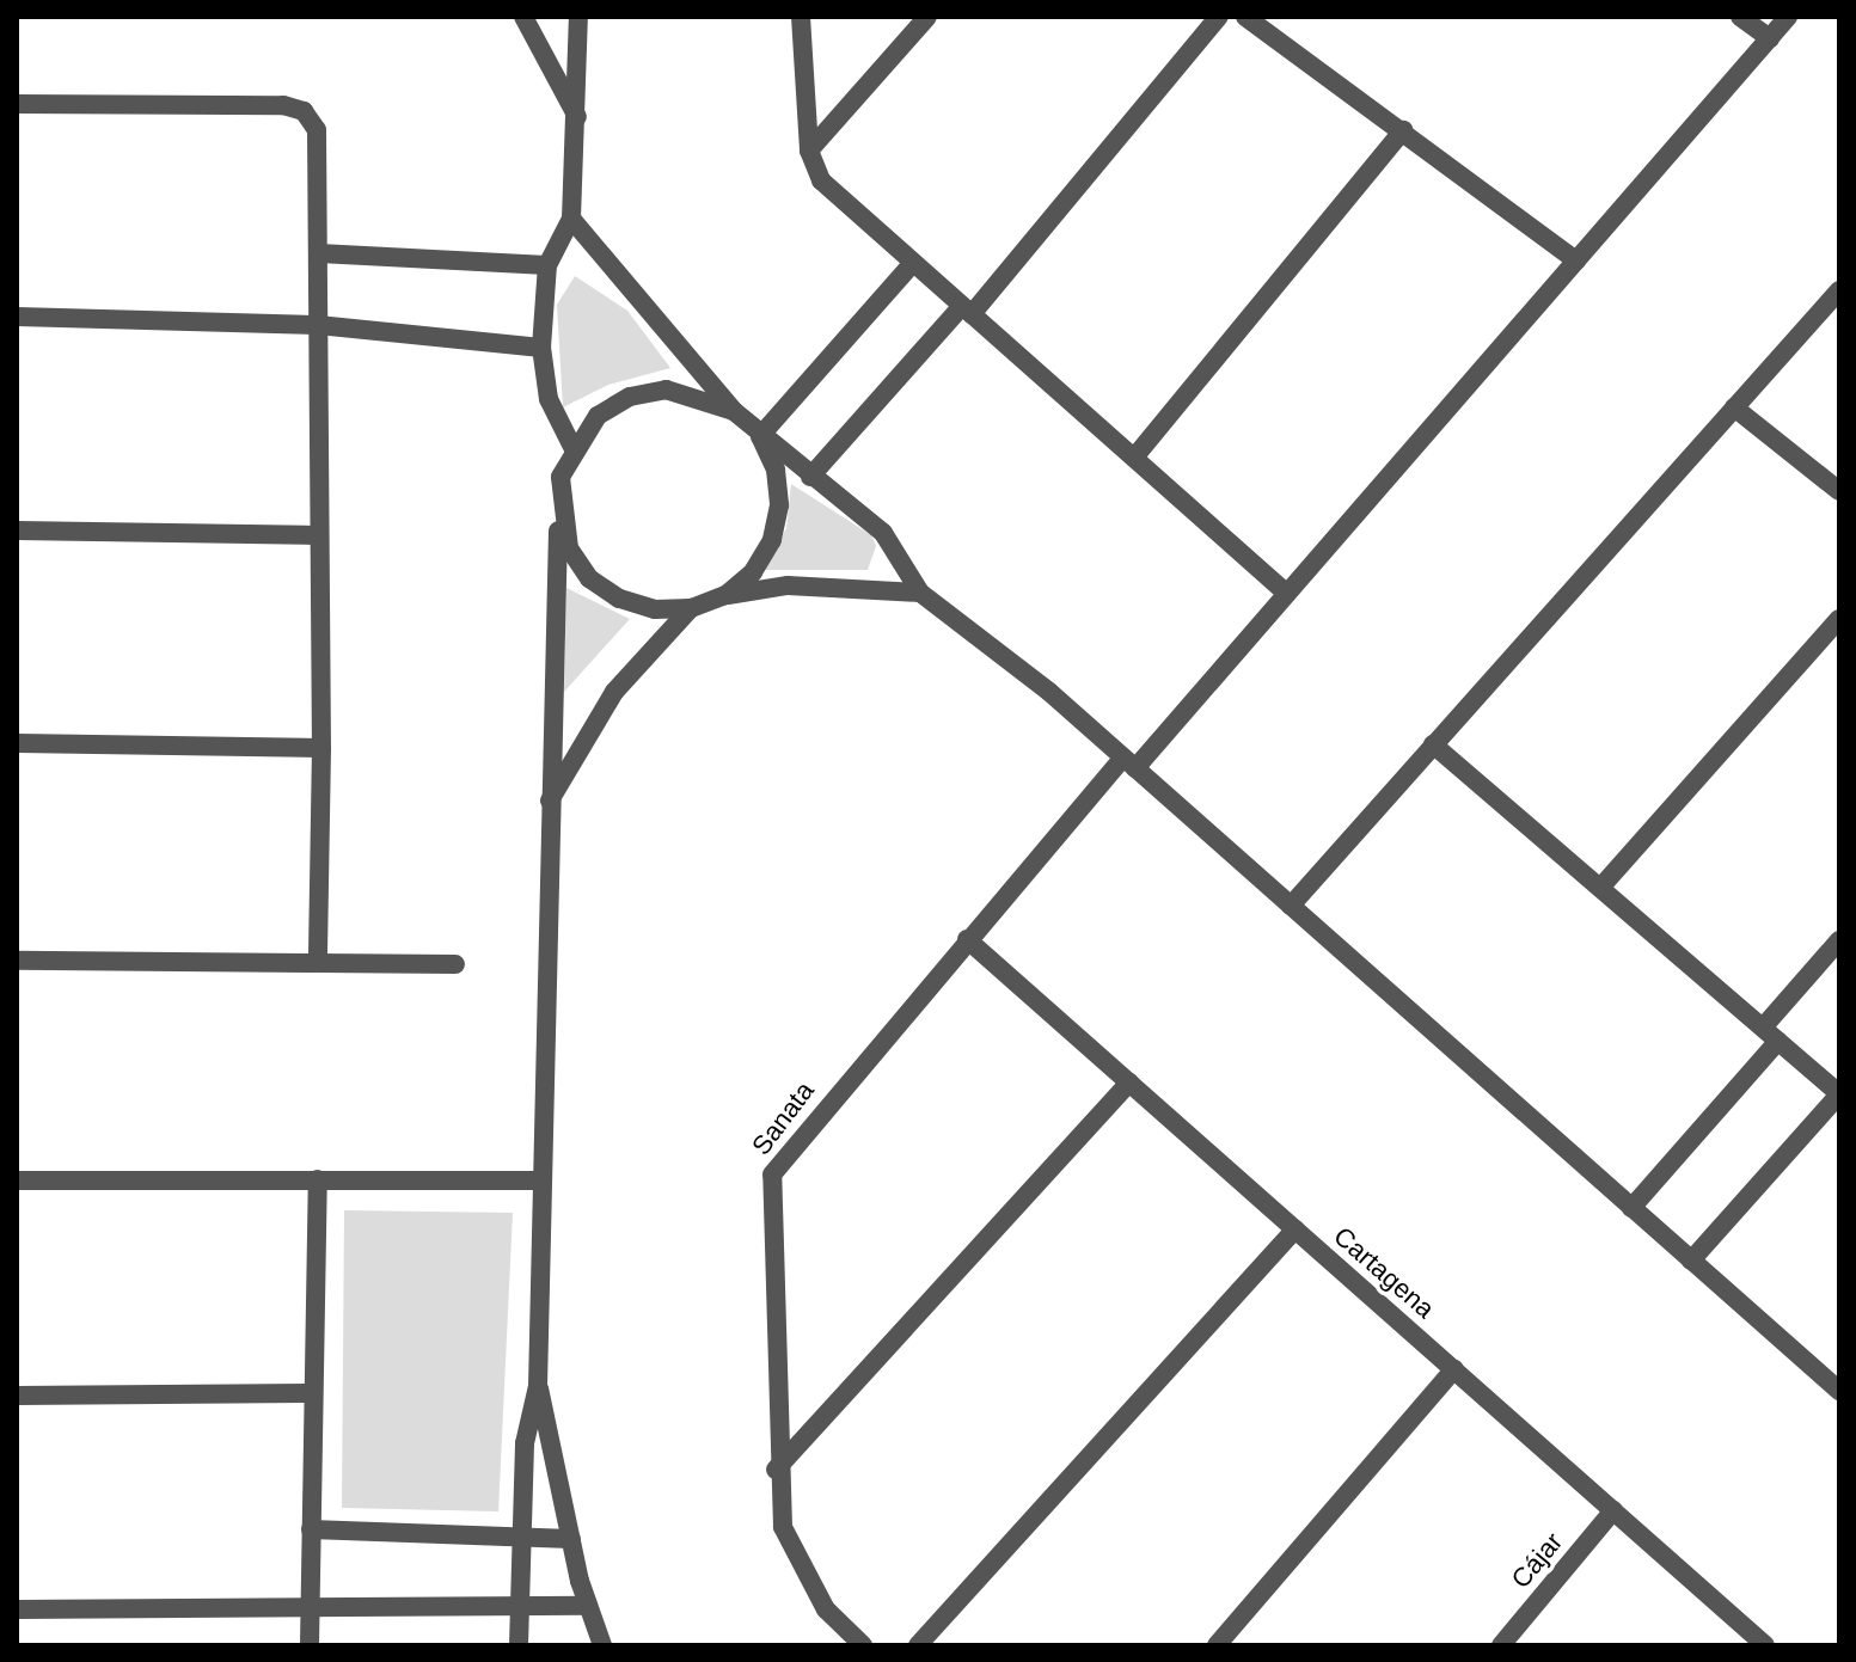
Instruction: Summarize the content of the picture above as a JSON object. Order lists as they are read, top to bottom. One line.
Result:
{"streets":{"street":["Sanata","Cartagena","Cájar"]},"crossings":[["Sanata","Cartagena"],["Cartagena","Cájar"]]}
